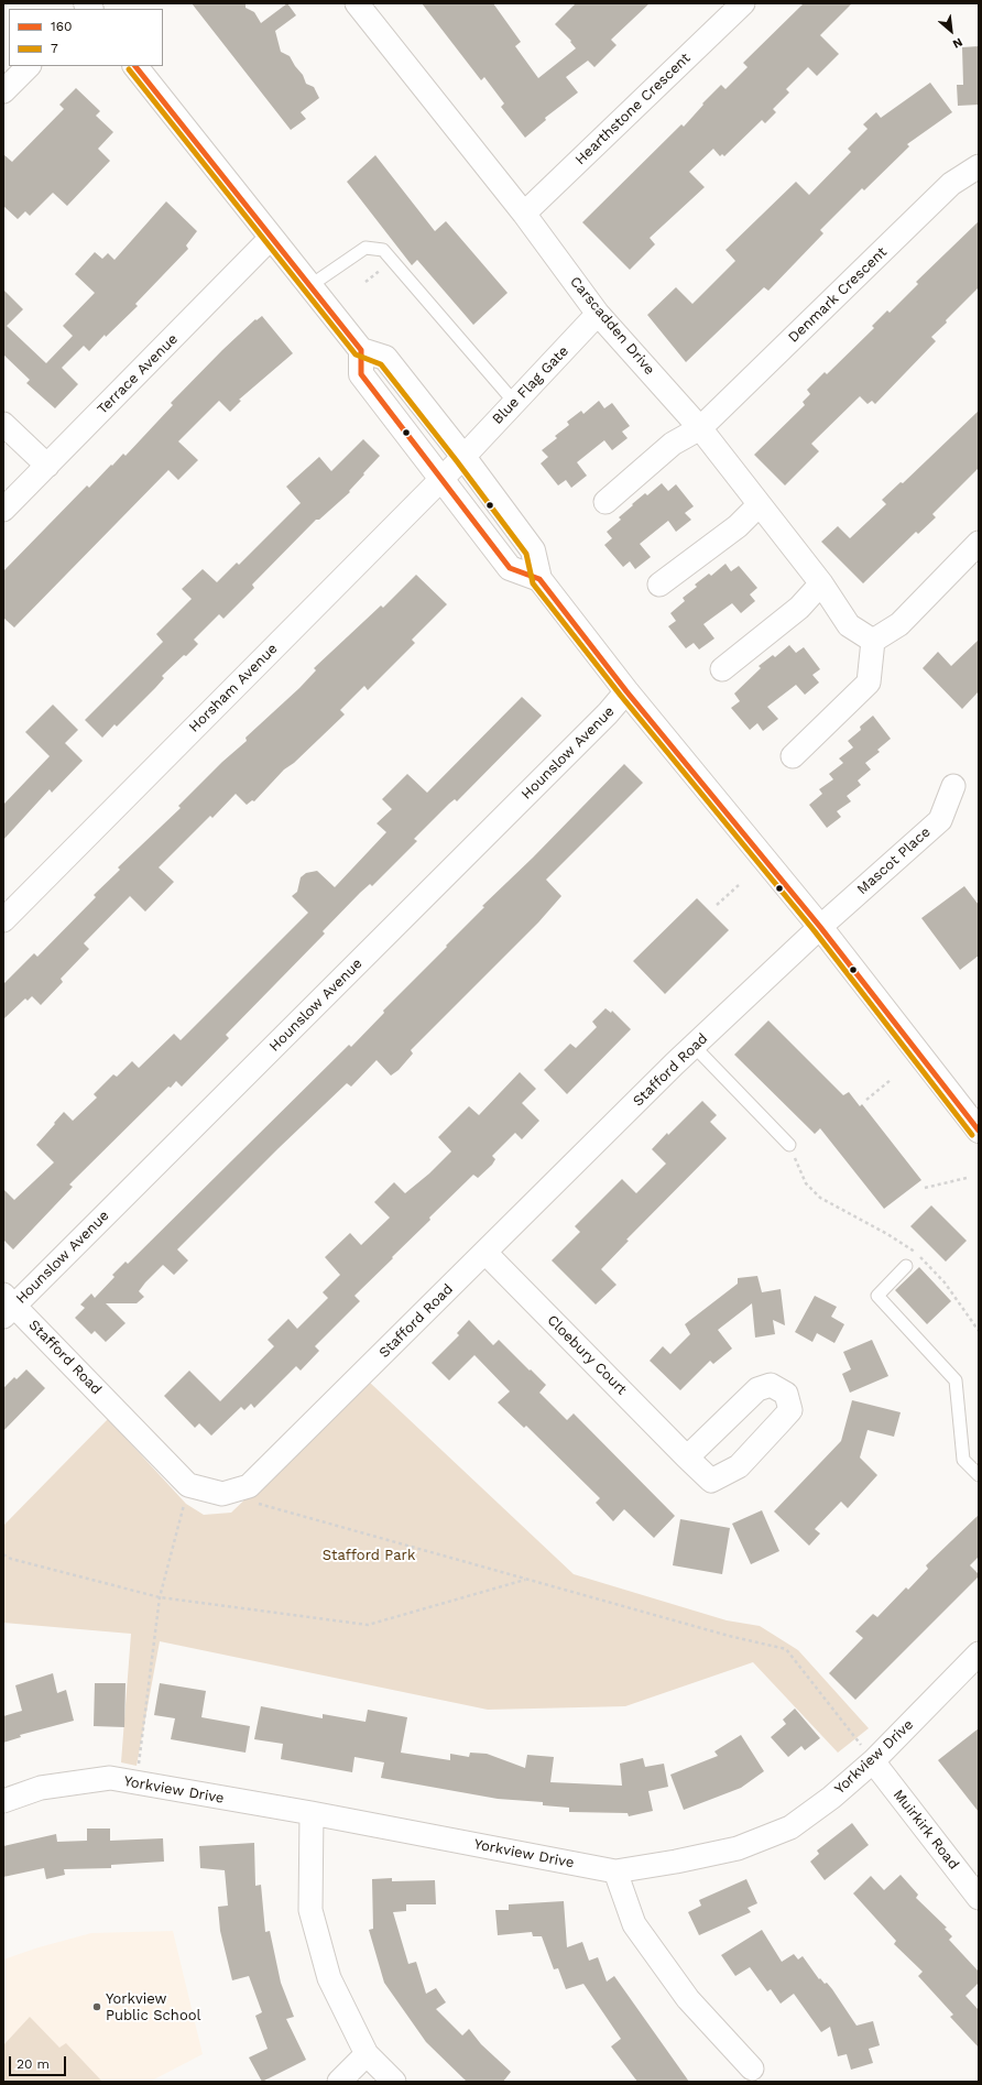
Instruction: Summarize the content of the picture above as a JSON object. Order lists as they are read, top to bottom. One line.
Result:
{"streets":{"street":["Hearthstone Crescent","Denmark Crescent","Carscadden Drive","Terrace Avenue","Blue Flag Gate","Horsham Avenue","Hounslow Avenue","Mascot Place","Stafford Road","Cloebury Court","Yorkview Drive","Muirkirk Road"]},"crossings":[["Hearthstone Crescent","Carscadden Drive"],["Denmark Crescent","Carscadden Drive"],["Carscadden Drive","Blue Flag Gate"],["Blue Flag Gate","Horsham Avenue"],["Hounslow Avenue","Stafford Road"],["Mascot Place","Stafford Road"],["Stafford Road","Cloebury Court"],["Yorkview Drive","Muirkirk Road"]],"parks":["Stafford Park"],"places":["Yorkview Public School"],"lines":["transit line 160","transit line 7"],"legend":["160","7"],"scale_bar":"20 m","north":"bottom right"}
